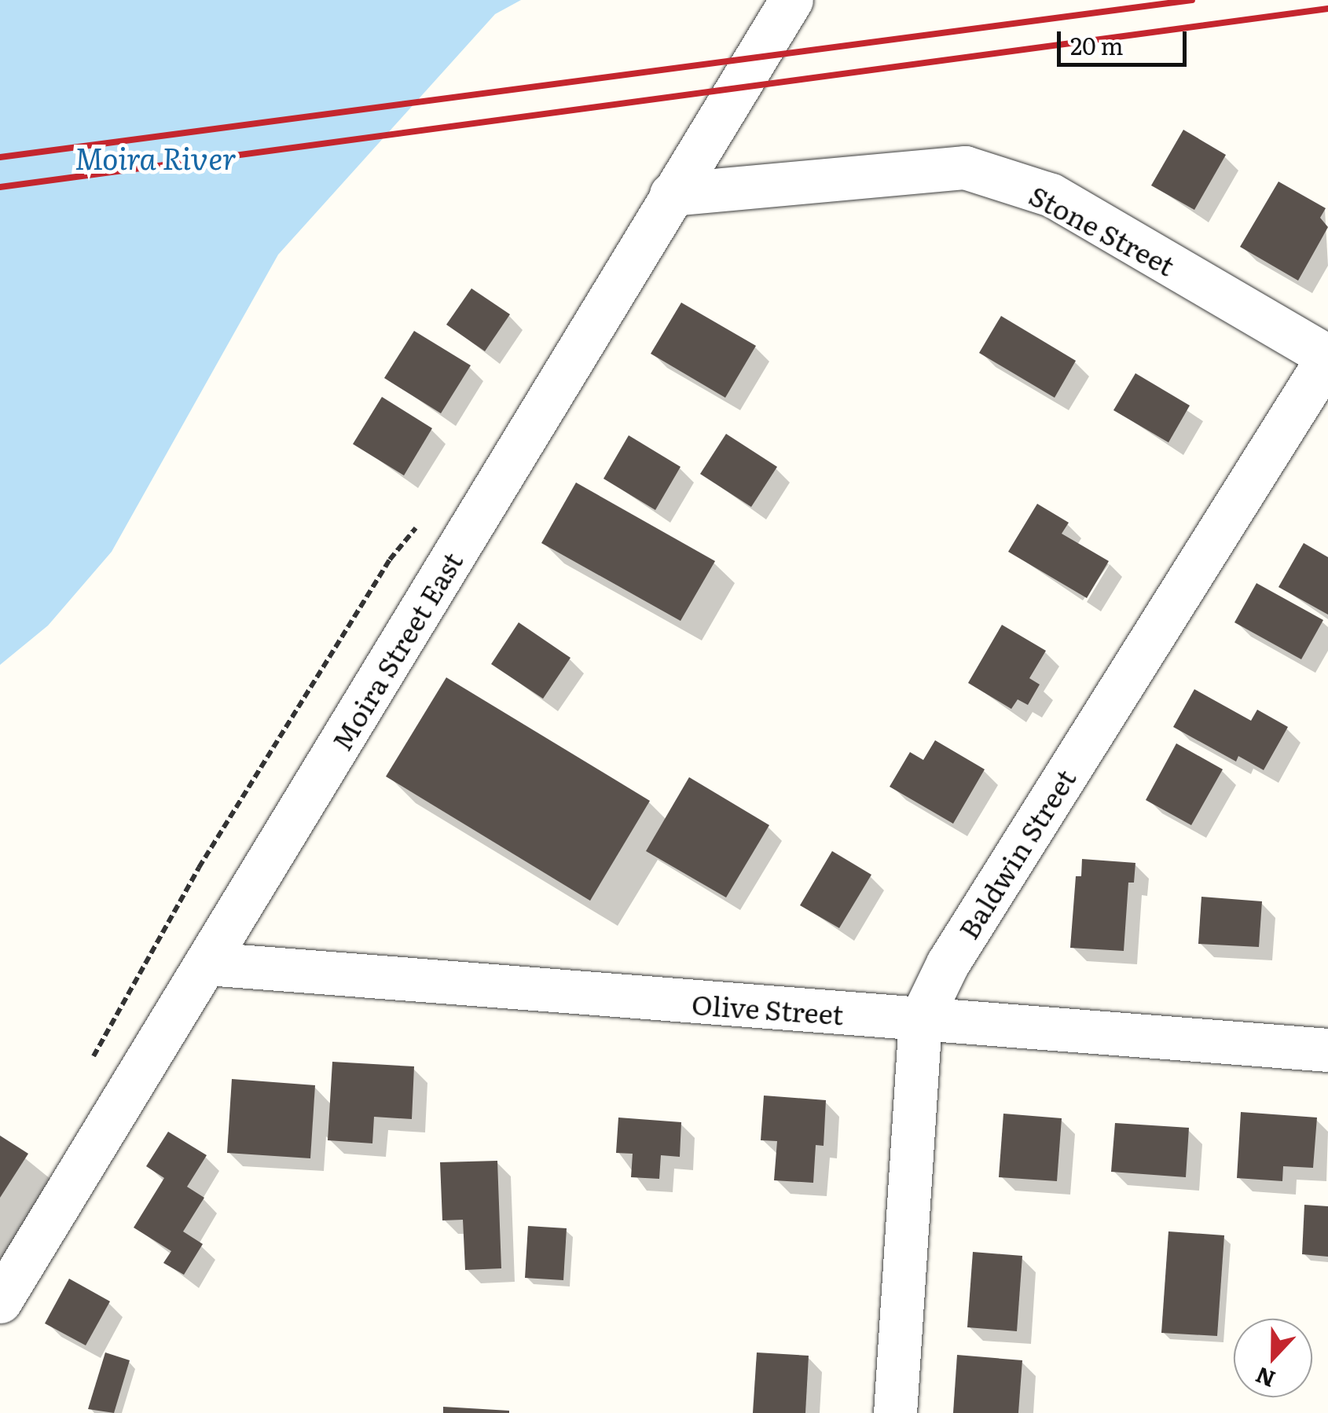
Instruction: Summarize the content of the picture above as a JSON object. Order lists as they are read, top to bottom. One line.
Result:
{"streets":{"street":["Stone Street","Moira Street East","Baldwin Street","Olive Street"]},"crossings":[["Stone Street","Moira Street East"],["Stone Street","Baldwin Street"],["Moira Street East","Olive Street"],["Baldwin Street","Olive Street"]],"water":["Moira River"],"scale_bar":"20 m","north":"bottom"}
